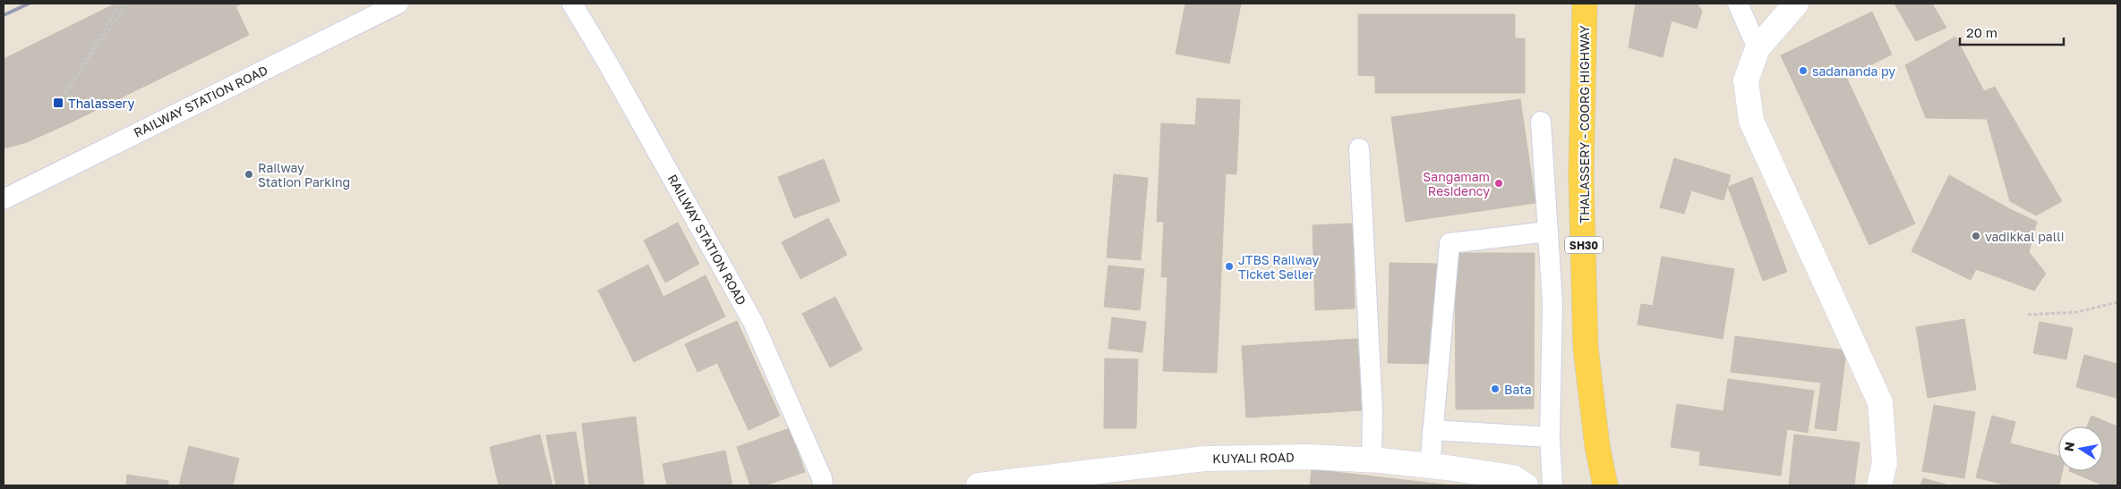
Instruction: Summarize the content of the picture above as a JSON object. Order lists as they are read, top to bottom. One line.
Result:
{"streets":{"main road":["THALASSERY - COORG HIGHWAY","SH30","KUYALI ROAD"],"lane":["RAILWAY STATION ROAD"]},"places":{"other":["sadananda py","Railway Station Parking","Sangamam Residency","vadikkal palli","JTBS Railway Ticket Seller","Bata"],"transit":["Thalassery"]},"scale_bar":"20 m","north":"left"}
